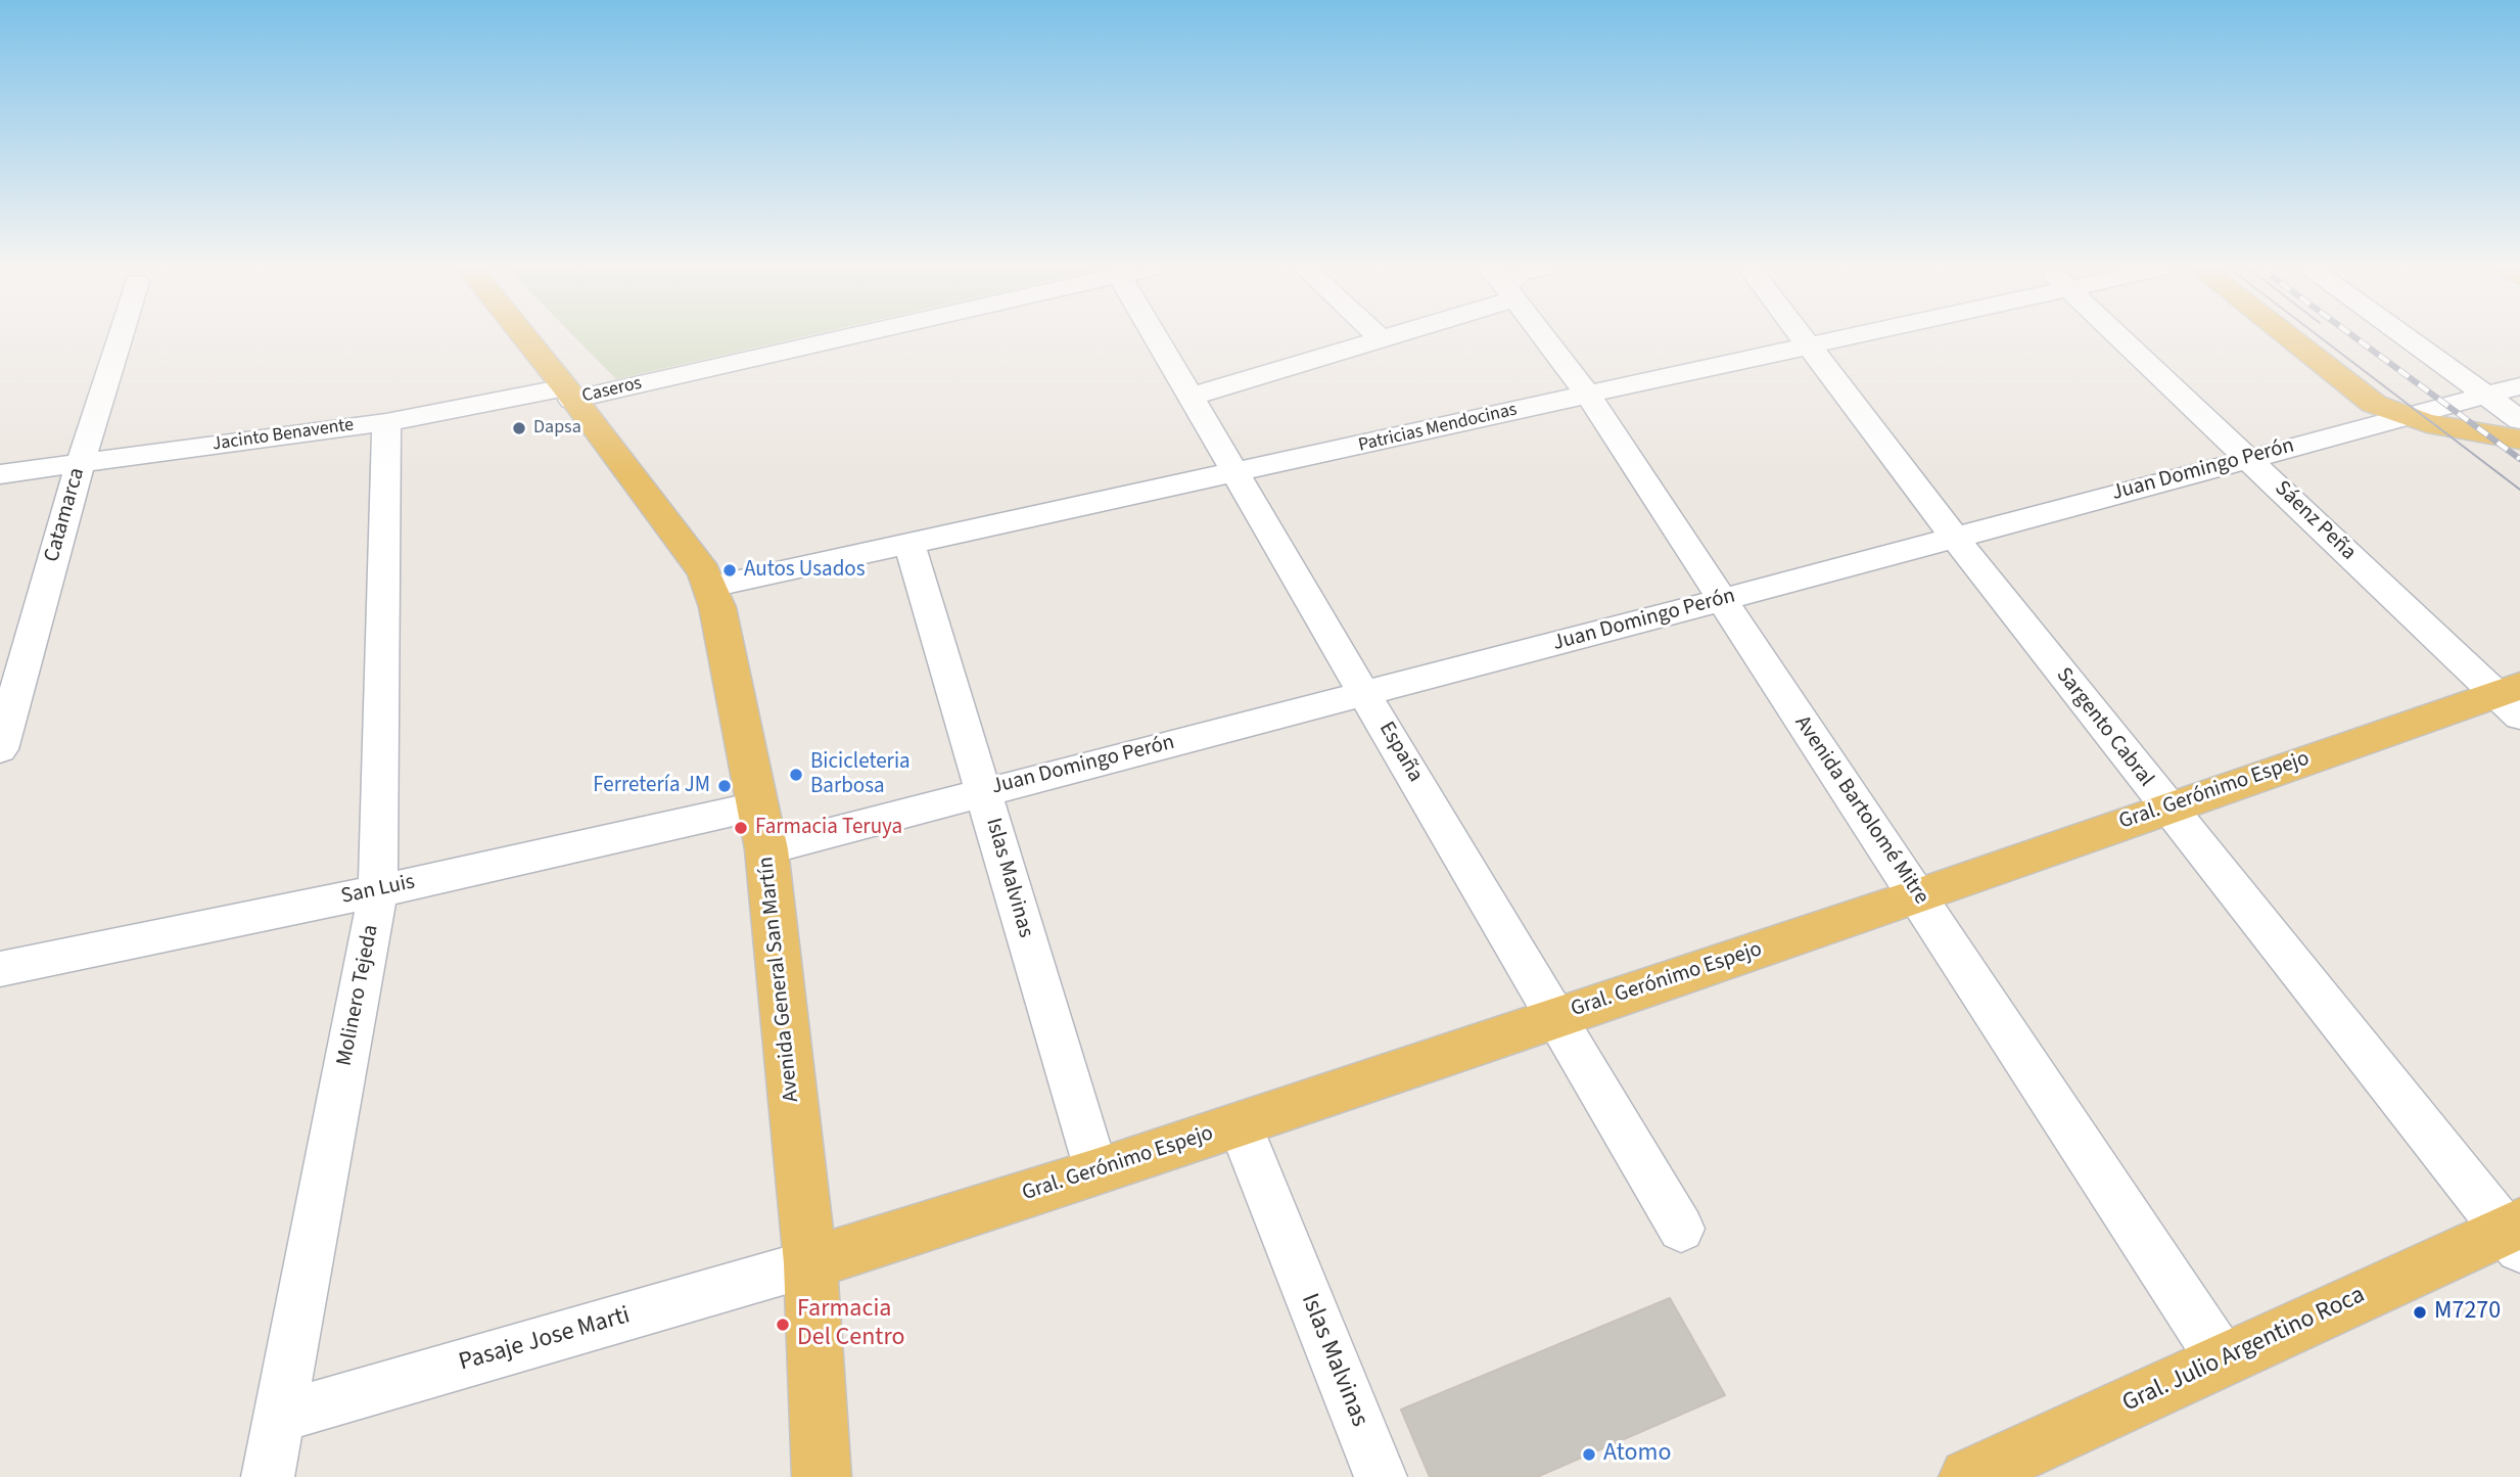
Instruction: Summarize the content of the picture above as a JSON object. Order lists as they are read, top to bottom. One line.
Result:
{"streets":{"main road":["Gral. Gerónimo Espejo","Avenida General San Martín","Gral. Julio Argentino Roca"],"street":["Caseros","Patricias Mendocinas","Jacinto Benavente","Juan Domingo Perón","Catamarca","Sáenz Peña","Sargento Cabral","España","Avenida Bartolomé Mitre","Islas Malvinas","San Luis","Molinero Tejeda","Pasaje Jose Marti"]},"crossings":[["Caseros","Jacinto Benavente"],["Caseros","Avenida General San Martín"],["Patricias Mendocinas","Sargento Cabral"],["Patricias Mendocinas","España"],["Patricias Mendocinas","Avenida Bartolomé Mitre"],["Patricias Mendocinas","Islas Malvinas"],["Patricias Mendocinas","Avenida General San Martín"],["Jacinto Benavente","Catamarca"],["Jacinto Benavente","Avenida General San Martín"],["Jacinto Benavente","Molinero Tejeda"],["Juan Domingo Perón","Sáenz Peña"],["Juan Domingo Perón","Sargento Cabral"],["Juan Domingo Perón","España"],["Juan Domingo Perón","Avenida Bartolomé Mitre"],["Juan Domingo Perón","Islas Malvinas"],["Juan Domingo Perón","San Luis"],["Juan Domingo Perón","Avenida General San Martín"],["Sáenz Peña","Gral. Gerónimo Espejo"],["Sargento Cabral","Gral. Gerónimo Espejo"],["Sargento Cabral","Gral. Julio Argentino Roca"],["España","Gral. Gerónimo Espejo"],["Gral. Gerónimo Espejo","Avenida Bartolomé Mitre"],["Gral. Gerónimo Espejo","Islas Malvinas"],["Gral. Gerónimo Espejo","Avenida General San Martín"],["Gral. Gerónimo Espejo","Pasaje Jose Marti"],["Avenida Bartolomé Mitre","Gral. Julio Argentino Roca"],["San Luis","Avenida General San Martín"],["San Luis","Molinero Tejeda"],["Avenida General San Martín","Pasaje Jose Marti"],["Molinero Tejeda","Pasaje Jose Marti"]],"places":["Dapsa","Autos Usados","Bicicleteria Barbosa","Ferretería JM","Farmacia Teruya","M7270","Farmacia Del Centro","Atomo"]}
